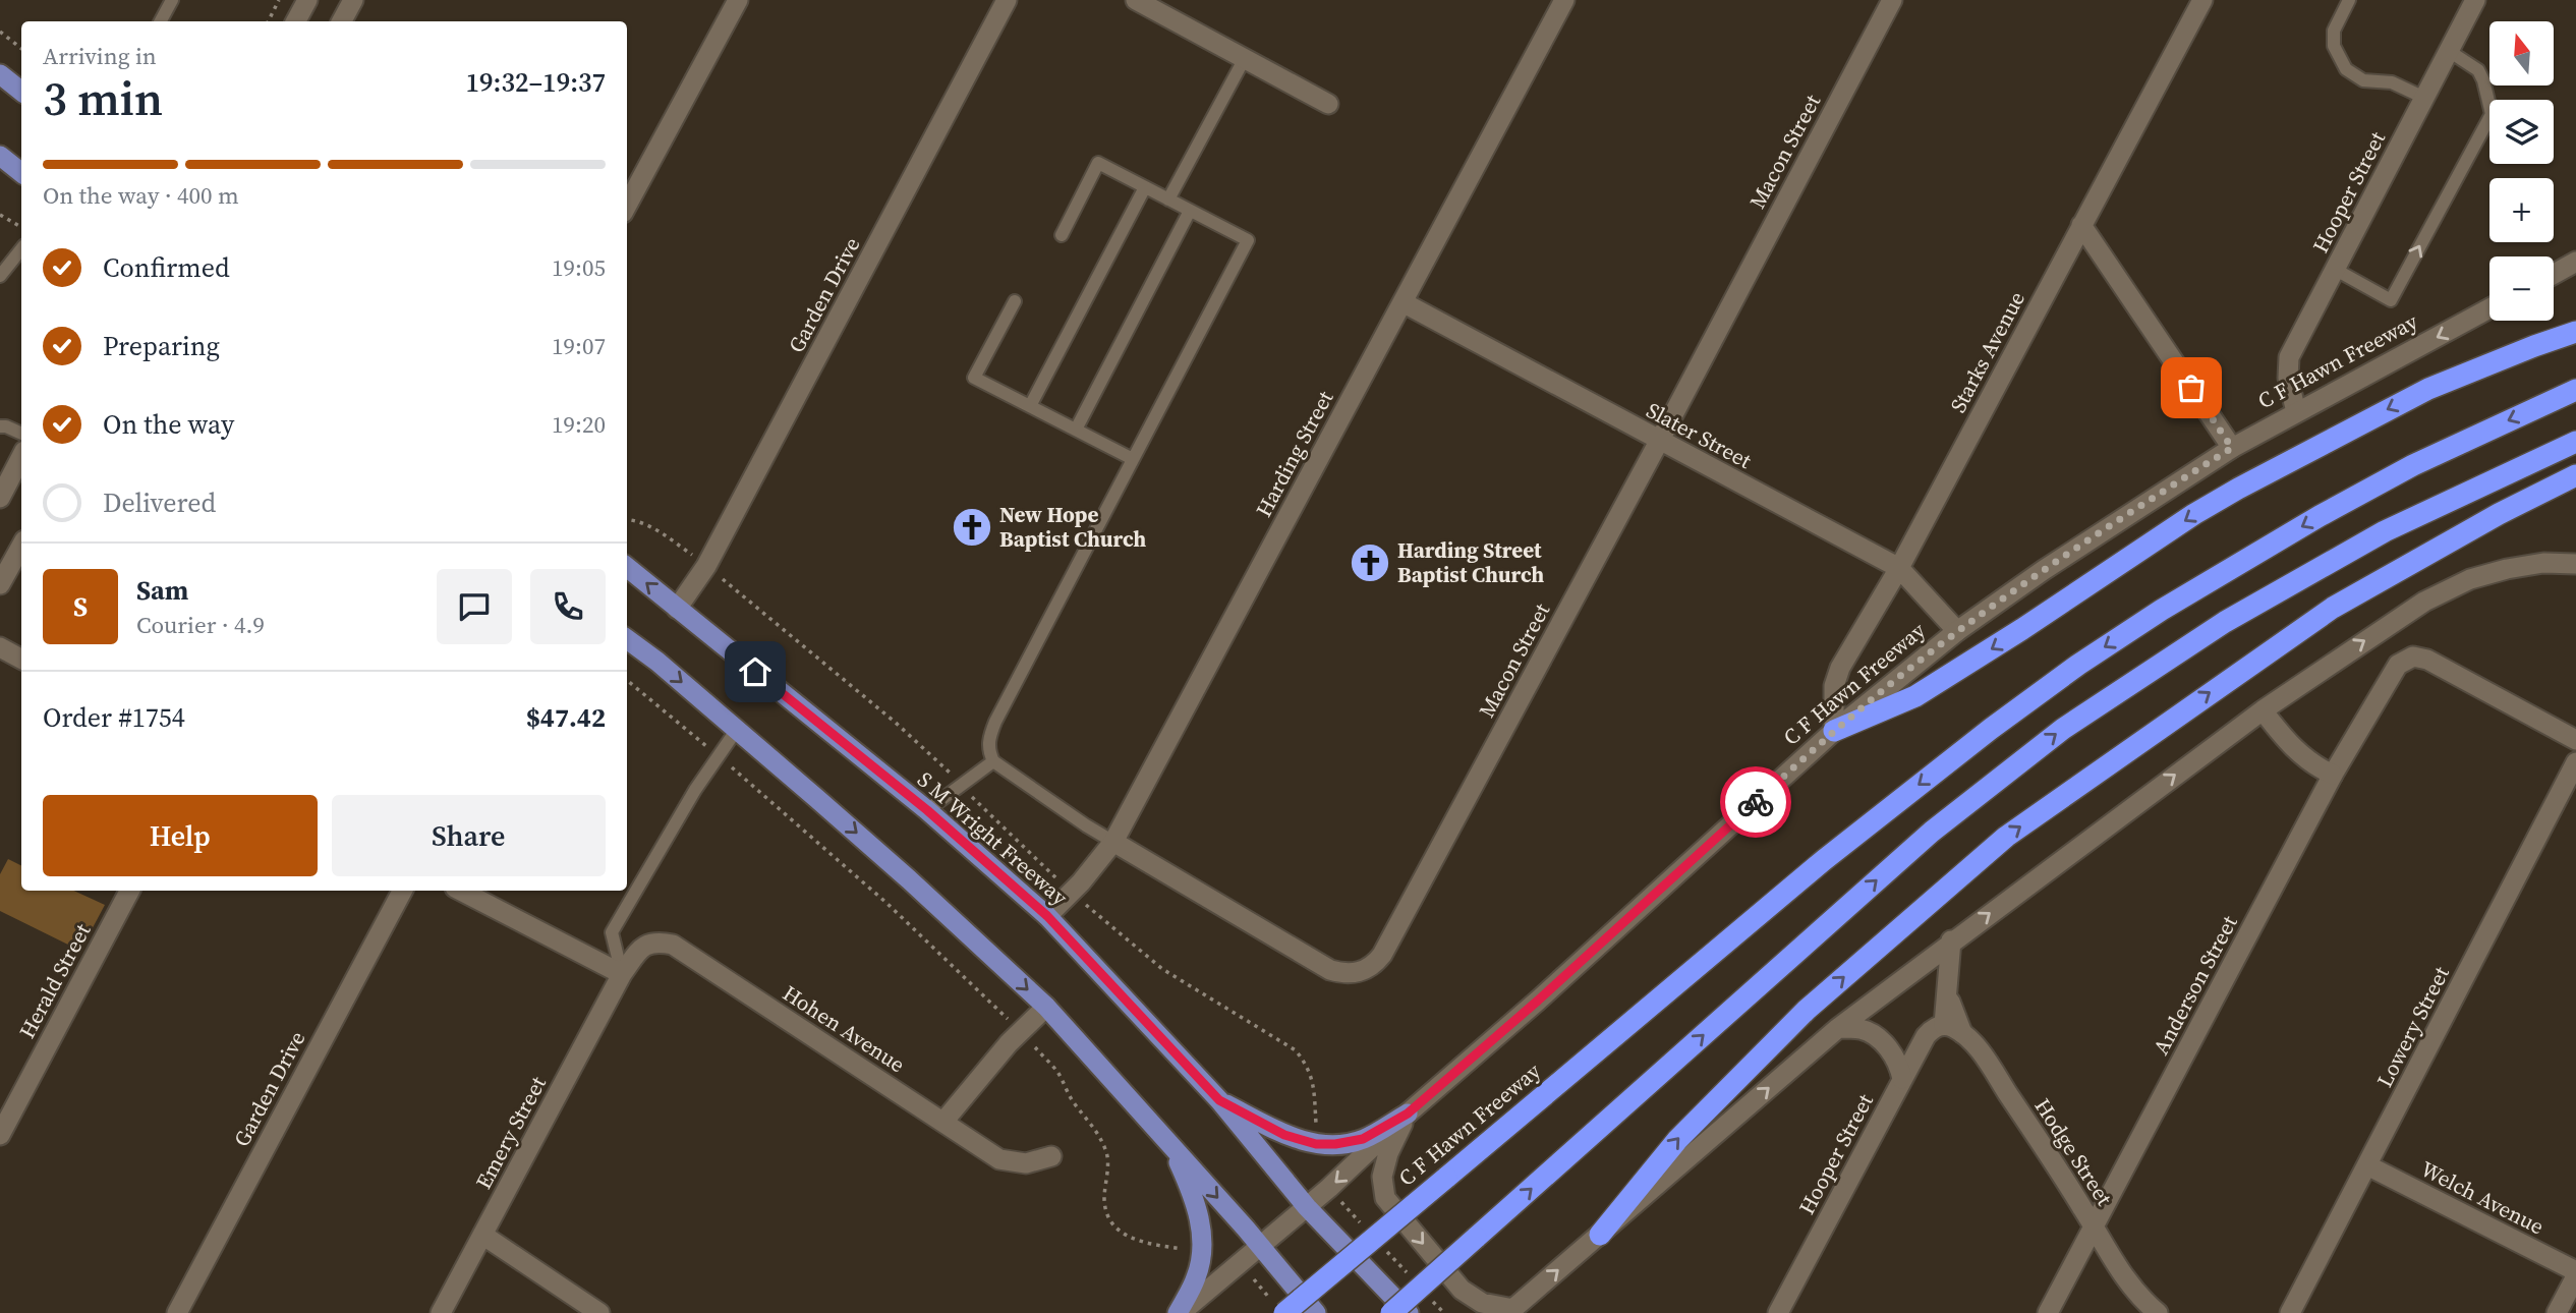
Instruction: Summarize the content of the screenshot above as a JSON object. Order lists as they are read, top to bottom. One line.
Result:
{"streets":{"highway":["C F Hawn Freeway"],"main road":["S M Wright Freeway"],"street":["Macon Street","Hooper Street","Garden Drive","Starks Avenue","Slater Street","Harding Street","Herald Street","Anderson Street","Lowery Street","Hohen Avenue","Emery Street","Hodge Street","Welch Avenue"]},"crossings":[["Macon Street","Slater Street"],["Macon Street","Harding Street"],["Hooper Street","C F Hawn Freeway"],["Hooper Street","Hodge Street"],["Garden Drive","S M Wright Freeway"],["Starks Avenue","C F Hawn Freeway"],["Starks Avenue","Slater Street"],["C F Hawn Freeway","Slater Street"],["C F Hawn Freeway","S M Wright Freeway"],["Slater Street","Harding Street"],["Harding Street","S M Wright Freeway"],["Anderson Street","Hodge Street"],["Lowery Street","Welch Avenue"],["Hohen Avenue","Emery Street"]],"places":{"church":["New Hope Baptist Church","Harding Street Baptist Church"]},"north":"top","page":{"map_buttons":["+","−"],"heading":["3 min","Arriving in","19:32–19:37"],"panel":["Sam","Courier · 4.9","Order #1754","$47.42"],"bar":"On the way · 400 m","list":[["Confirmed","19:05"],["Preparing","19:07"],["On the way","19:20"],"Delivered"],"round":"S","buttons":["Help","Share"]}}
